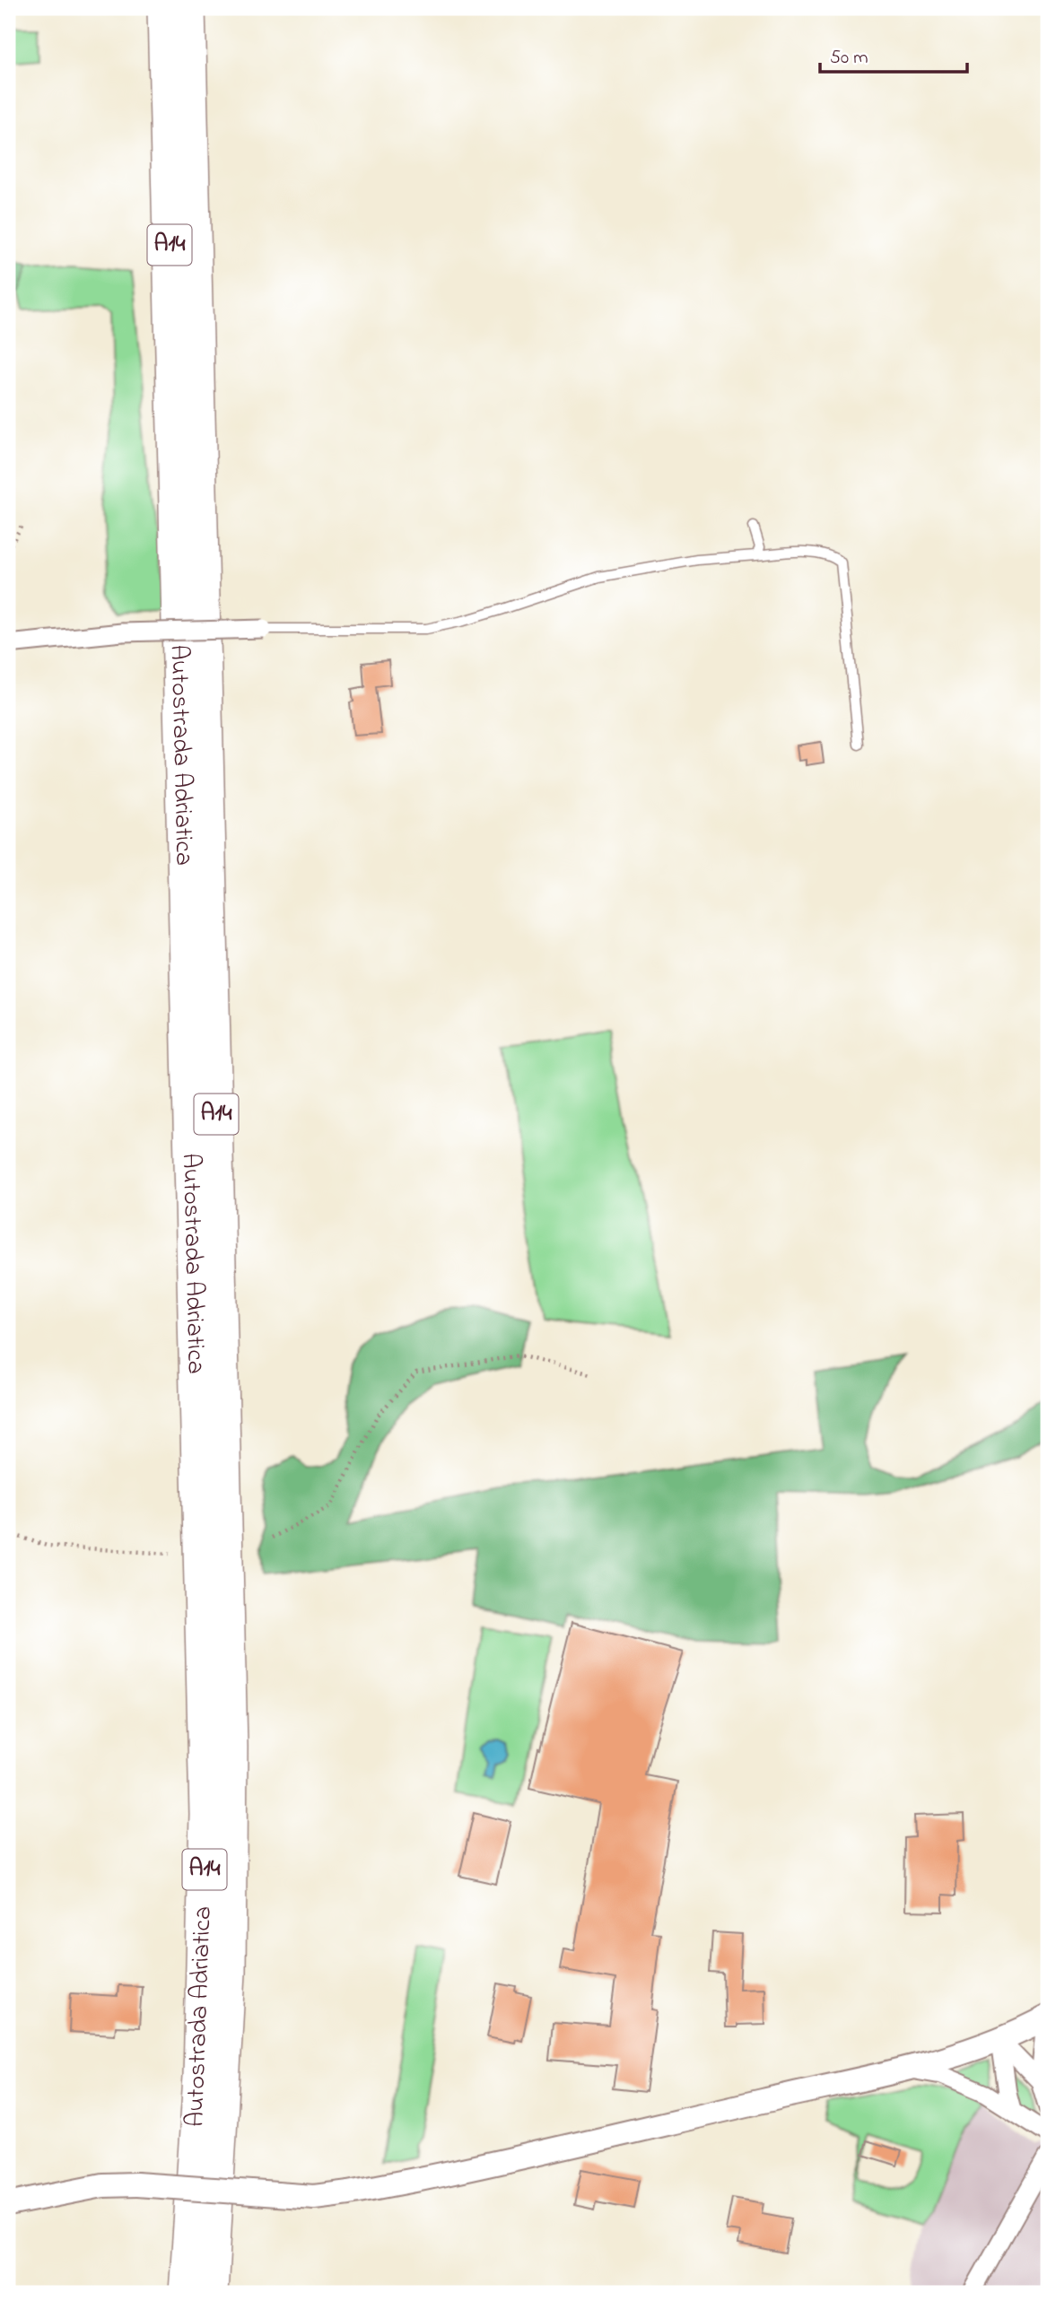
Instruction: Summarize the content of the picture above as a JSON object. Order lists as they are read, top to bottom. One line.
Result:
{"streets":{"highway":["A14","Autostrada Adriatica"]},"scale_bar":"50 m"}
